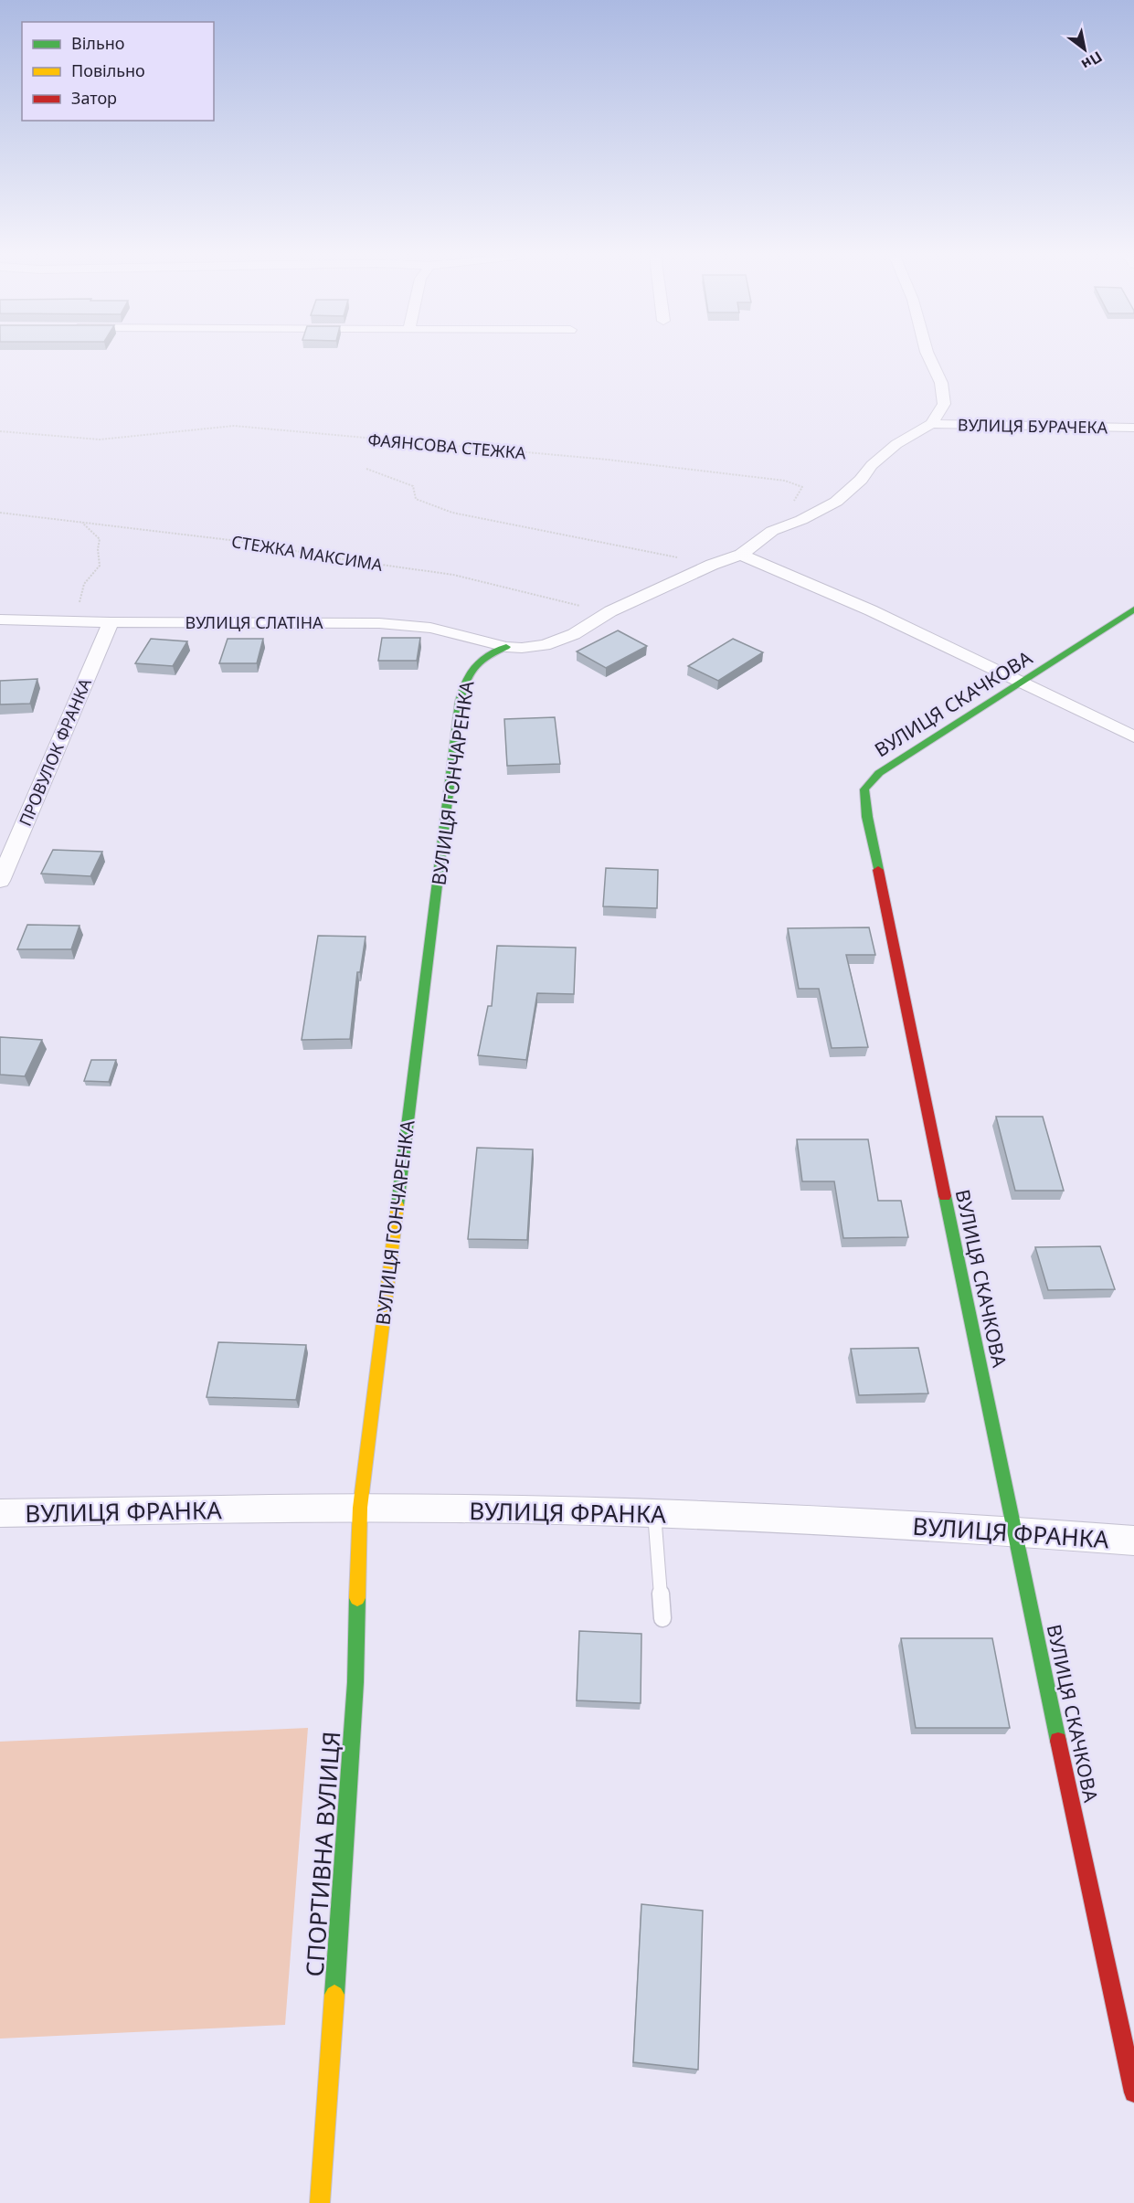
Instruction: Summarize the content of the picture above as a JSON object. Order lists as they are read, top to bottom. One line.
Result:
{"streets":{"street":["ВУЛИЦЯ БУРАЧЕКА","ВУЛИЦЯ СЛАТІНА","ВУЛИЦЯ СКАЧКОВА","ПРОВУЛОК ФРАНКА","ВУЛИЦЯ ГОНЧАРЕНКА","ВУЛИЦЯ ФРАНКА","СПОРТИВНА ВУЛИЦЯ"],"path":["ФАЯНСОВА СТЕЖКА","СТЕЖКА МАКСИМА"]},"crossings":[["ВУЛИЦЯ БУРАЧЕКА","ВУЛИЦЯ ГОНЧАРЕНКА"],["СТЕЖКА МАКСИМА","ВУЛИЦЯ ГОНЧАРЕНКА"],["ВУЛИЦЯ СЛАТІНА","ПРОВУЛОК ФРАНКА"],["ВУЛИЦЯ СЛАТІНА","ВУЛИЦЯ ГОНЧАРЕНКА"],["ВУЛИЦЯ СКАЧКОВА","ВУЛИЦЯ ФРАНКА"],["ВУЛИЦЯ ГОНЧАРЕНКА","ВУЛИЦЯ ФРАНКА"],["ВУЛИЦЯ ГОНЧАРЕНКА","СПОРТИВНА ВУЛИЦЯ"],["ВУЛИЦЯ ФРАНКА","СПОРТИВНА ВУЛИЦЯ"]],"legend":["Вільно","Повільно","Затор"],"north":"bottom right"}
